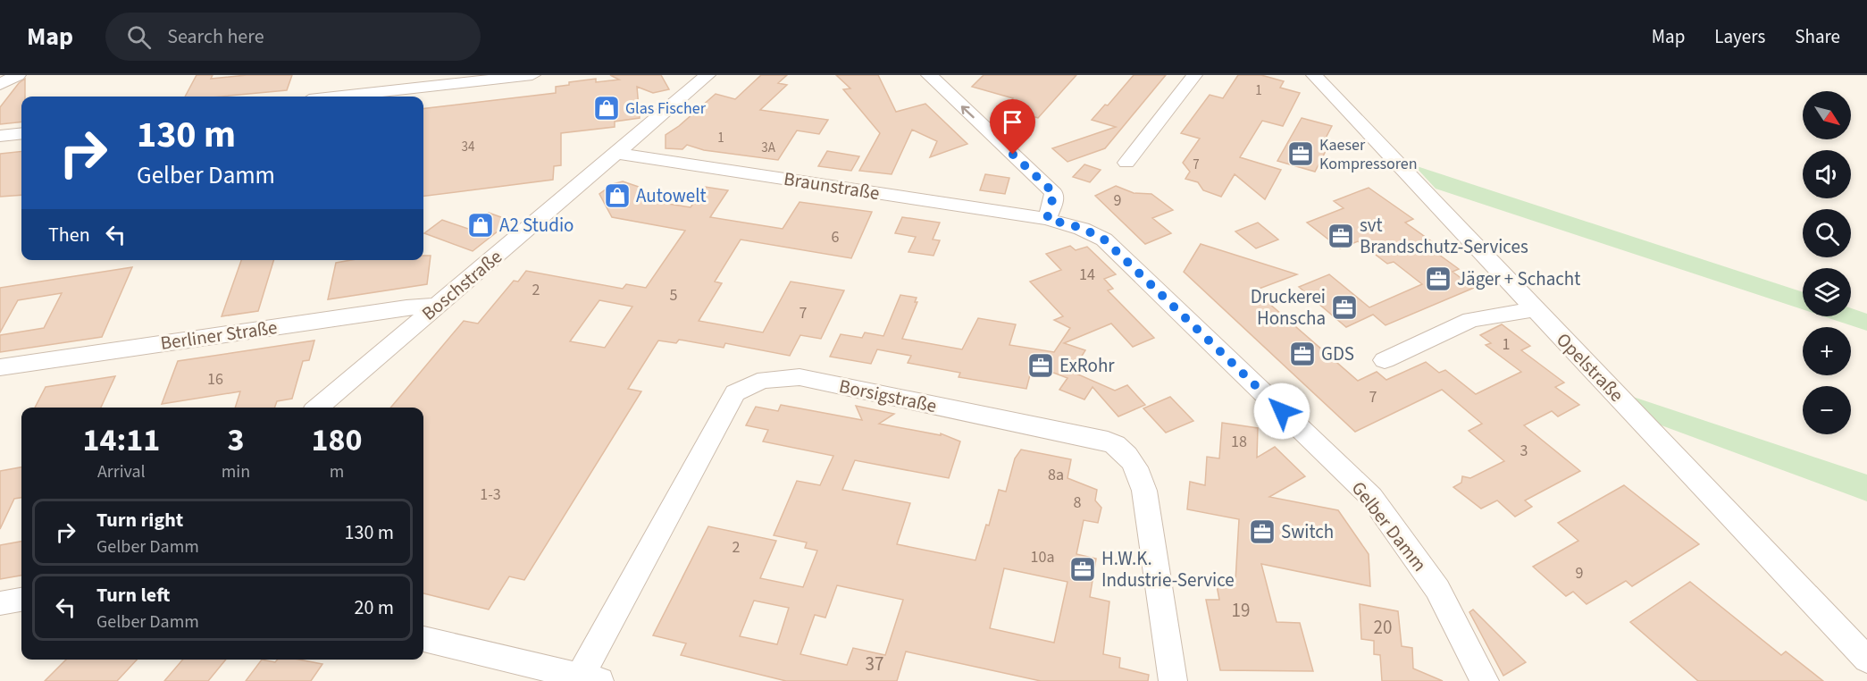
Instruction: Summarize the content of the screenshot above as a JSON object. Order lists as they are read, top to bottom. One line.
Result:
{"streets":{"street":["Braunstraße","Boschstraße","Berliner Straße","Opelstraße","Borsigstraße","Gelber Damm"]},"crossings":[["Braunstraße","Boschstraße"],["Braunstraße","Gelber Damm"],["Boschstraße","Berliner Straße"]],"places":{"shop":["Glas Fischer","Autowelt","A2 Studio"],"office":["Kaeser Kompressoren","svt Brandschutz-Services","Jäger + Schacht","Druckerei Honscha","GDS","ExRohr","Switch","H.W.K. Industrie-Service"]},"house_numbers":["1","1","34","3A","7","9","6","14","2","5","7","1","16","7","18","3","8a","1-3","8","2","10a","9","19","20","37"],"north":"bottom right","page":{"header":"Map","search":"Search here","nav":["Map","Layers","Share"],"map_buttons":["+","−"],"turn":["130 m","Gelber Damm"],"then":"Then","eta":["14:11","Arrival","3","min","180","m"],"list":[{"name":"Turn right","note":"Gelber Damm","value":"130 m"},{"name":"Turn left","note":"Gelber Damm","value":"20 m"}]}}
